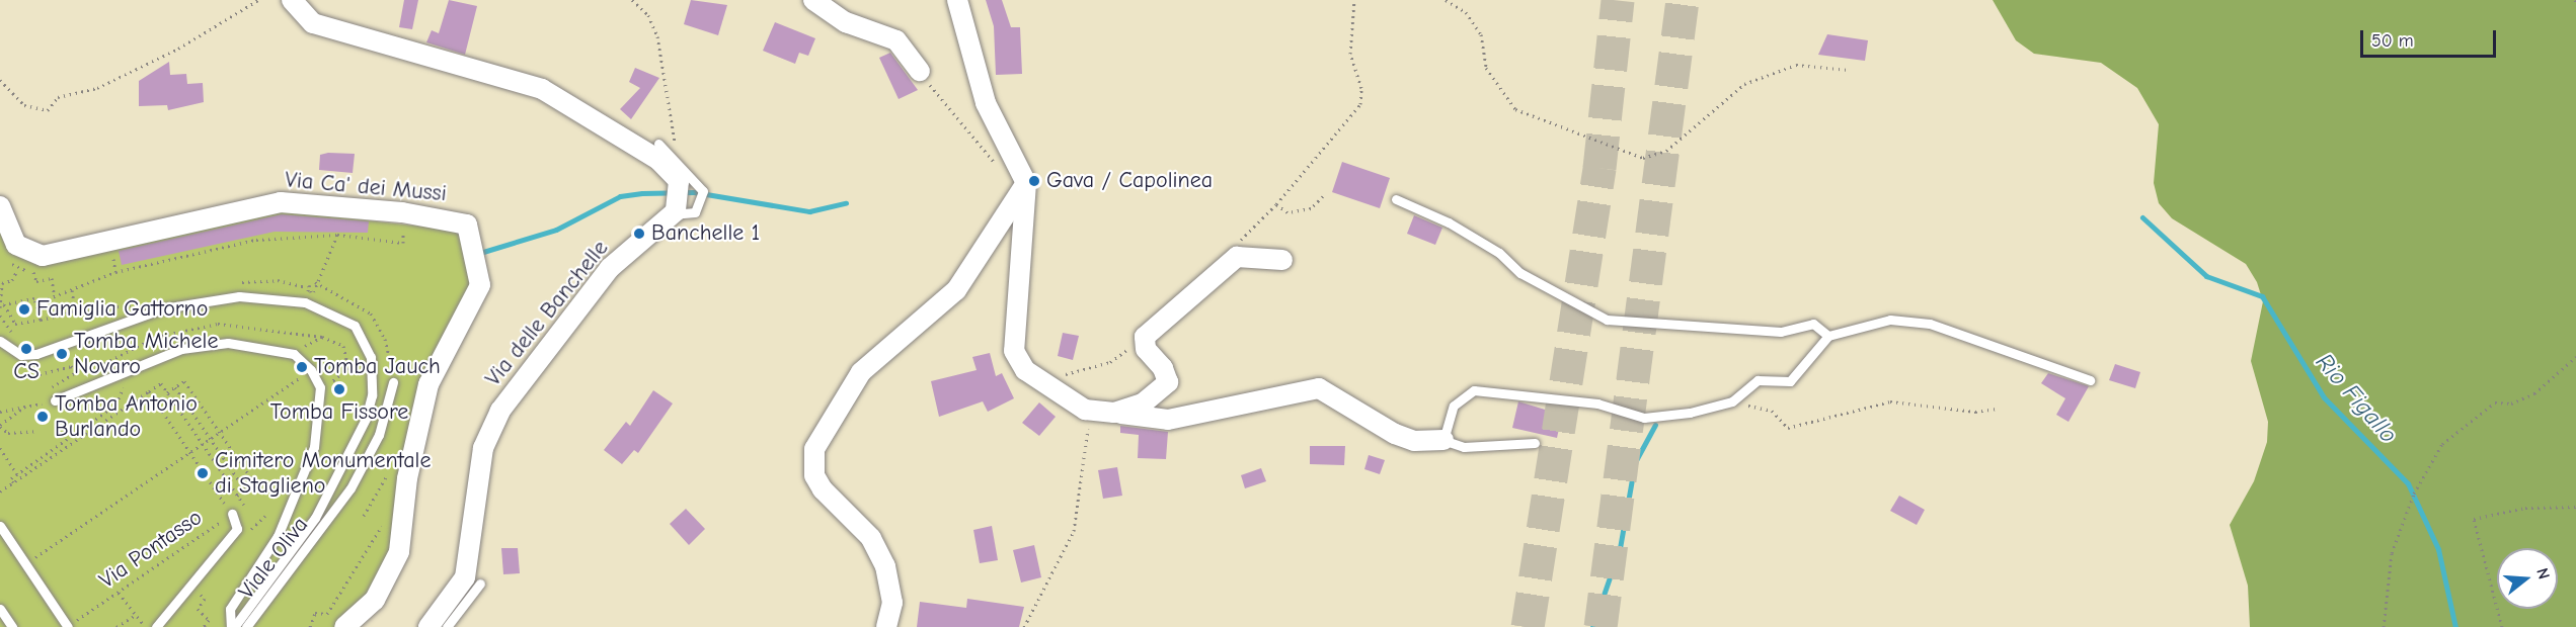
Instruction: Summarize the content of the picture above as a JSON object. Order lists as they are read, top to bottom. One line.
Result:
{"streets":{"street":["Via Ca' dei Mussi","Via delle Banchelle"],"lane":["Viale Oliva"],"path":["Via Pontasso"]},"water":["Rio Figallo"],"places":["Gava / Capolinea","Banchelle 1","Famiglia Gattorno","CS","Tomba Michele Novaro","Tomba Jauch","Tomba Fissore","Tomba Antonio Burlando","Cimitero Monumentale di Staglieno"],"scale_bar":"50 m","north":"right"}
